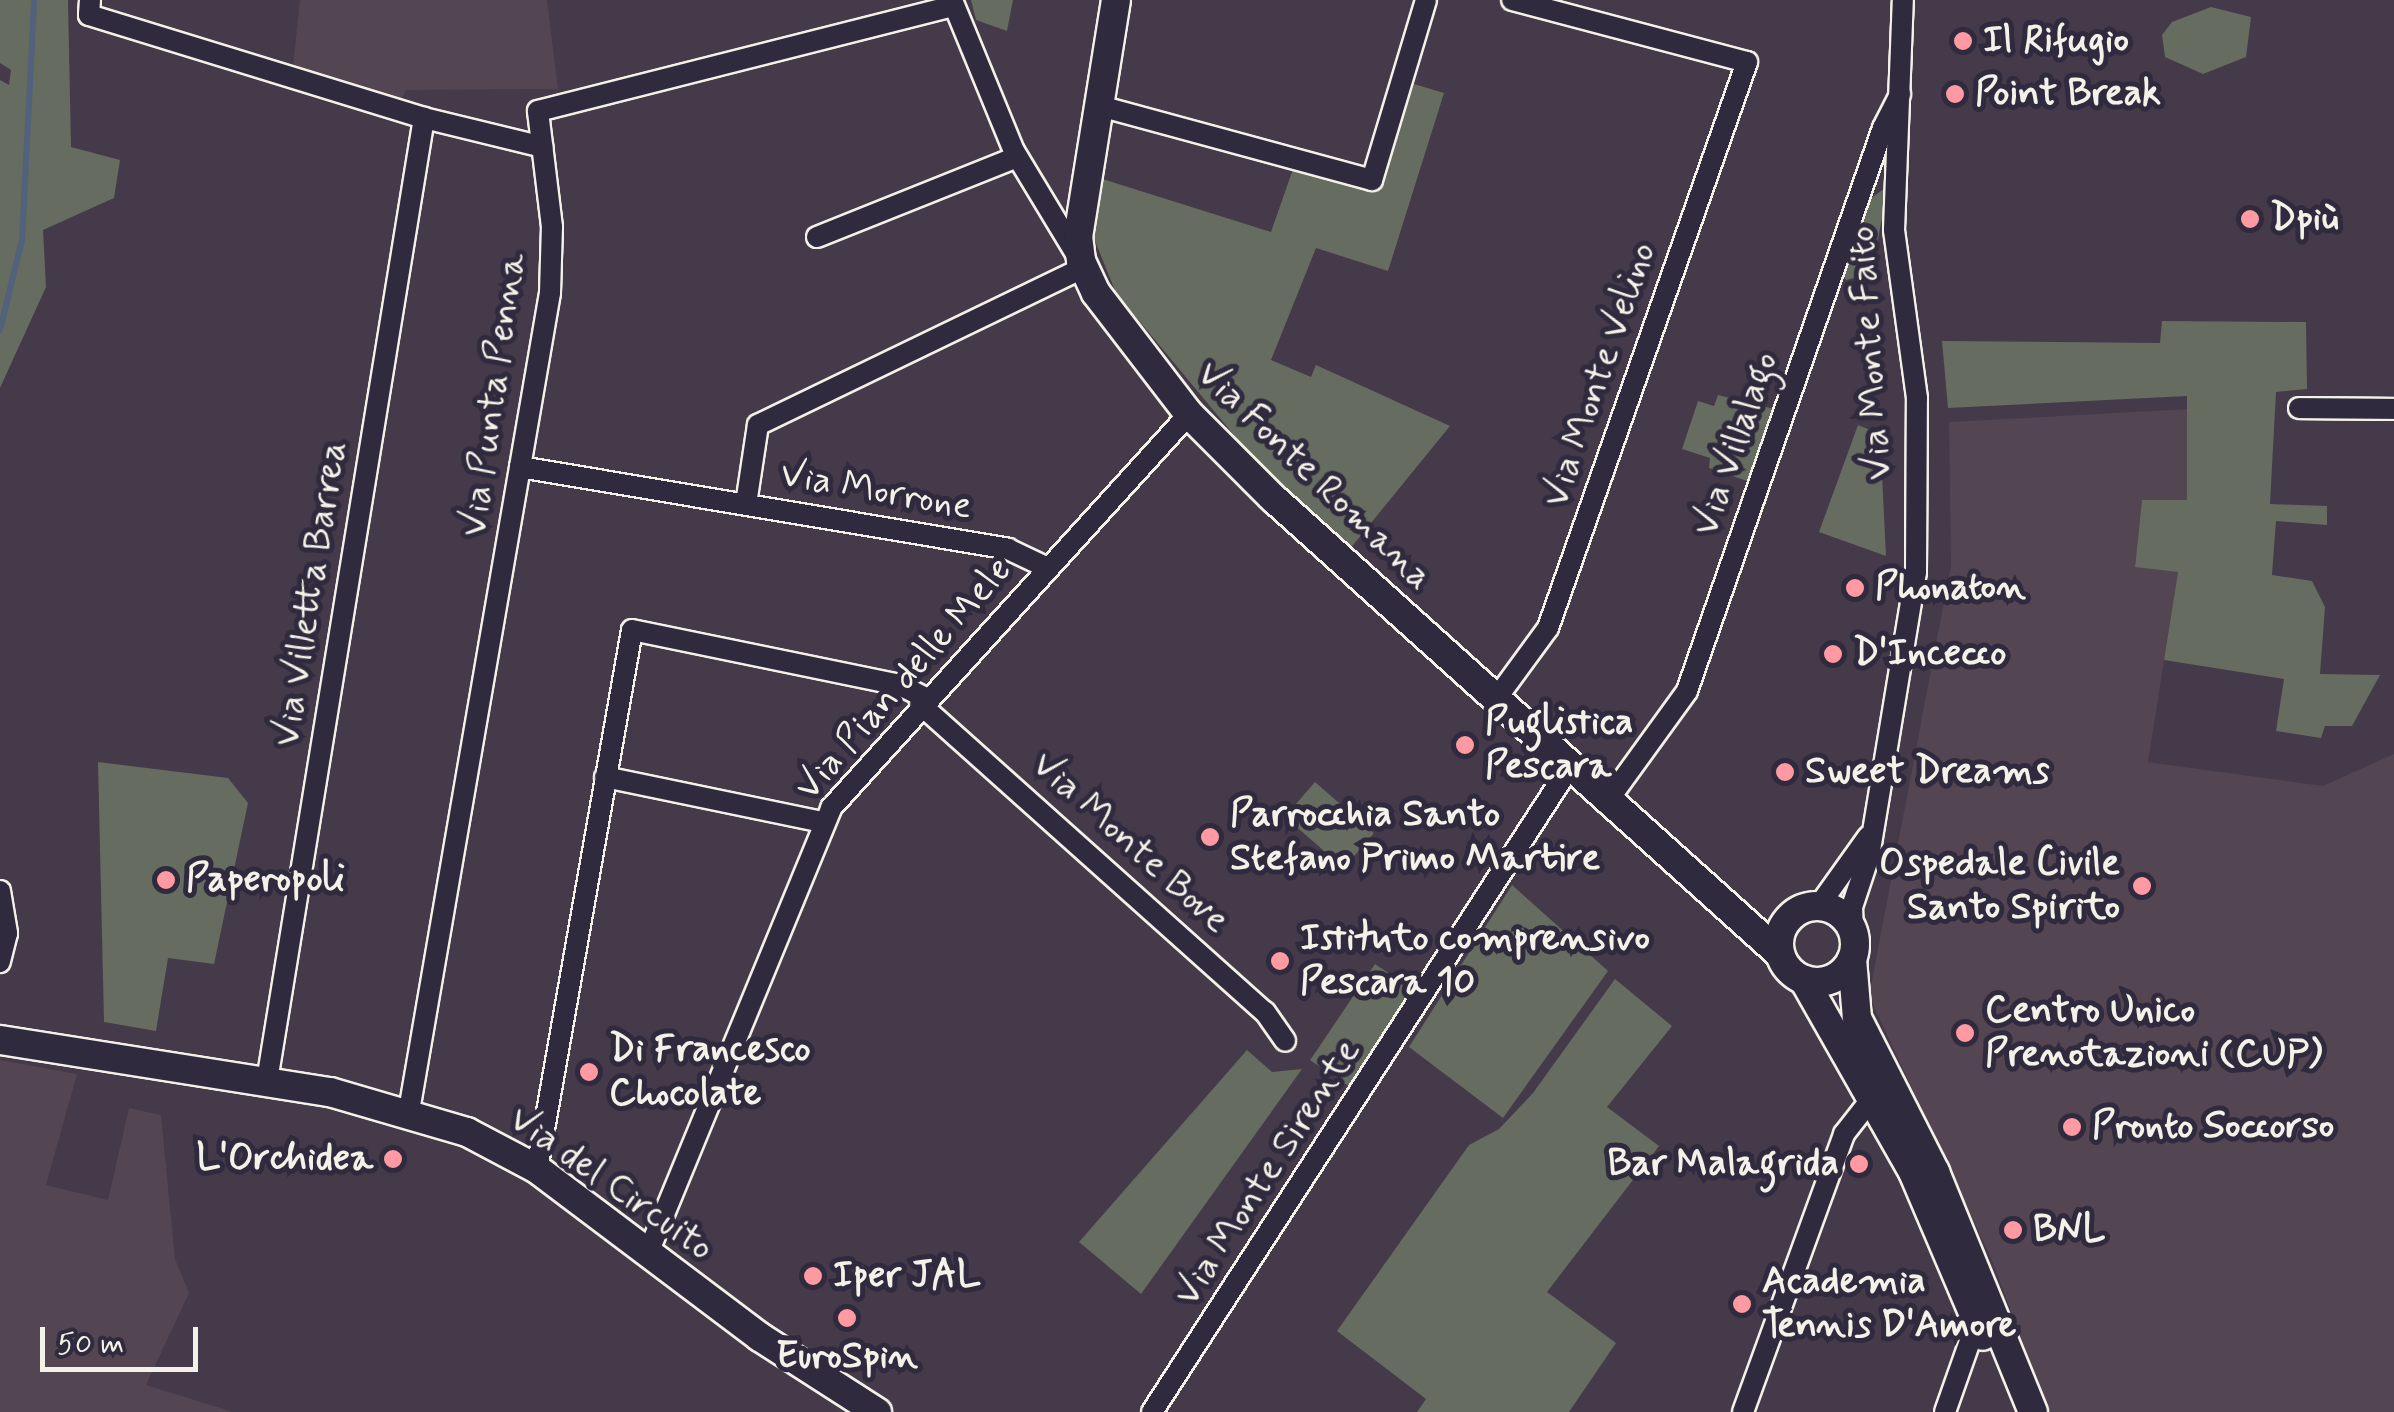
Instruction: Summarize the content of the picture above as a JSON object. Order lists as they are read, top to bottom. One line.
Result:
{"streets":{"street":["Via Monte Faito","Via Monte Velino","Via Punta Penna","Via Villalago","Via Fonte Romana","Via Morrone","Via Villetta Barrea","Via Pian delle Mele","Via Monte Bove","Via Monte Sirente","Via del Circuito"]},"crossings":[["Via Monte Faito","Via Villalago"],["Via Monte Faito","Via Fonte Romana"],["Via Monte Velino","Via Fonte Romana"],["Via Punta Penna","Via Morrone"],["Via Punta Penna","Via del Circuito"],["Via Villalago","Via Fonte Romana"],["Via Fonte Romana","Via Morrone"],["Via Fonte Romana","Via Pian delle Mele"],["Via Fonte Romana","Via Monte Sirente"],["Via Morrone","Via Pian delle Mele"],["Via Villetta Barrea","Via del Circuito"],["Via Pian delle Mele","Via Monte Bove"],["Via Pian delle Mele","Via del Circuito"]],"places":["Il Rifugio","Point Break","Dpiù","Phonaton","D'Incecco","Puglistica Pescara","Sweet Dreams","Parrocchia Santo Stefano Primo Martire","Paperopoli","Ospedale Civile Santo Spirito","Istituto comprensivo Pescara 10","Centro Unico Prenotazioni (CUP)","Di Francesco Chocolate","Pronto Soccorso","L'Orchidea","Bar Malagrida","BNL","Iper JAL","Academia Tennis D'Amore","EuroSpin"],"scale_bar":"50 m"}
